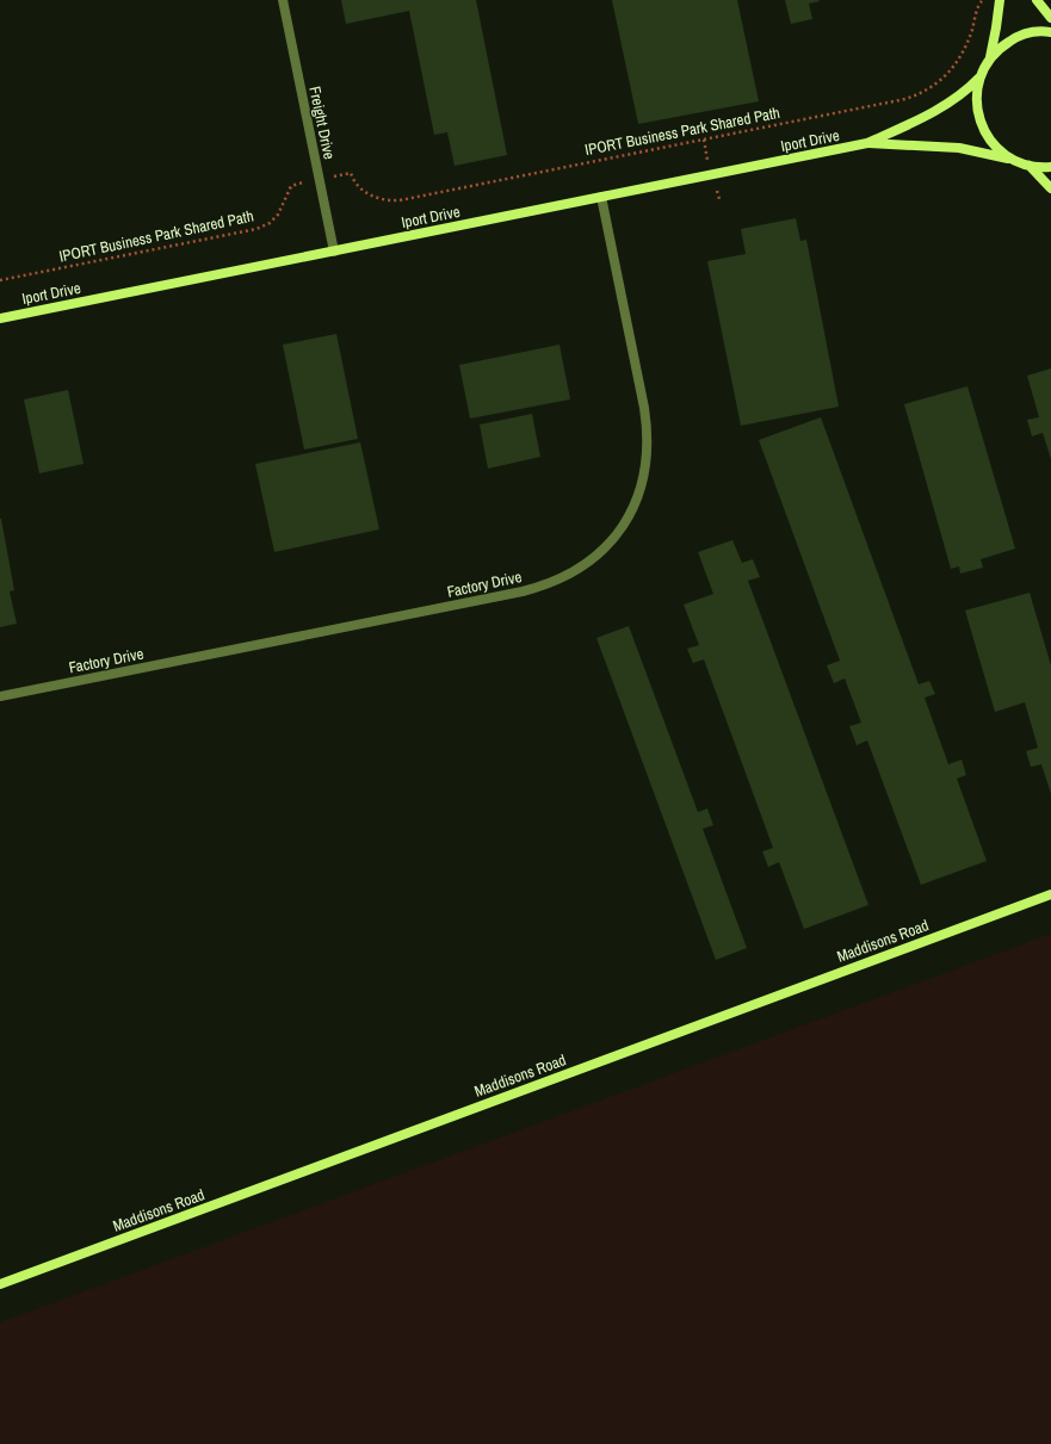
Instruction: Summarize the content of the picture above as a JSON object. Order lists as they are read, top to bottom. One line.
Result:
{"streets":{"street":["Freight Drive","Iport Drive","Factory Drive","Maddisons Road"],"path":["IPORT Business Park Shared Path"]},"crossings":[["Freight Drive","Iport Drive"],["Iport Drive","Factory Drive"]]}
